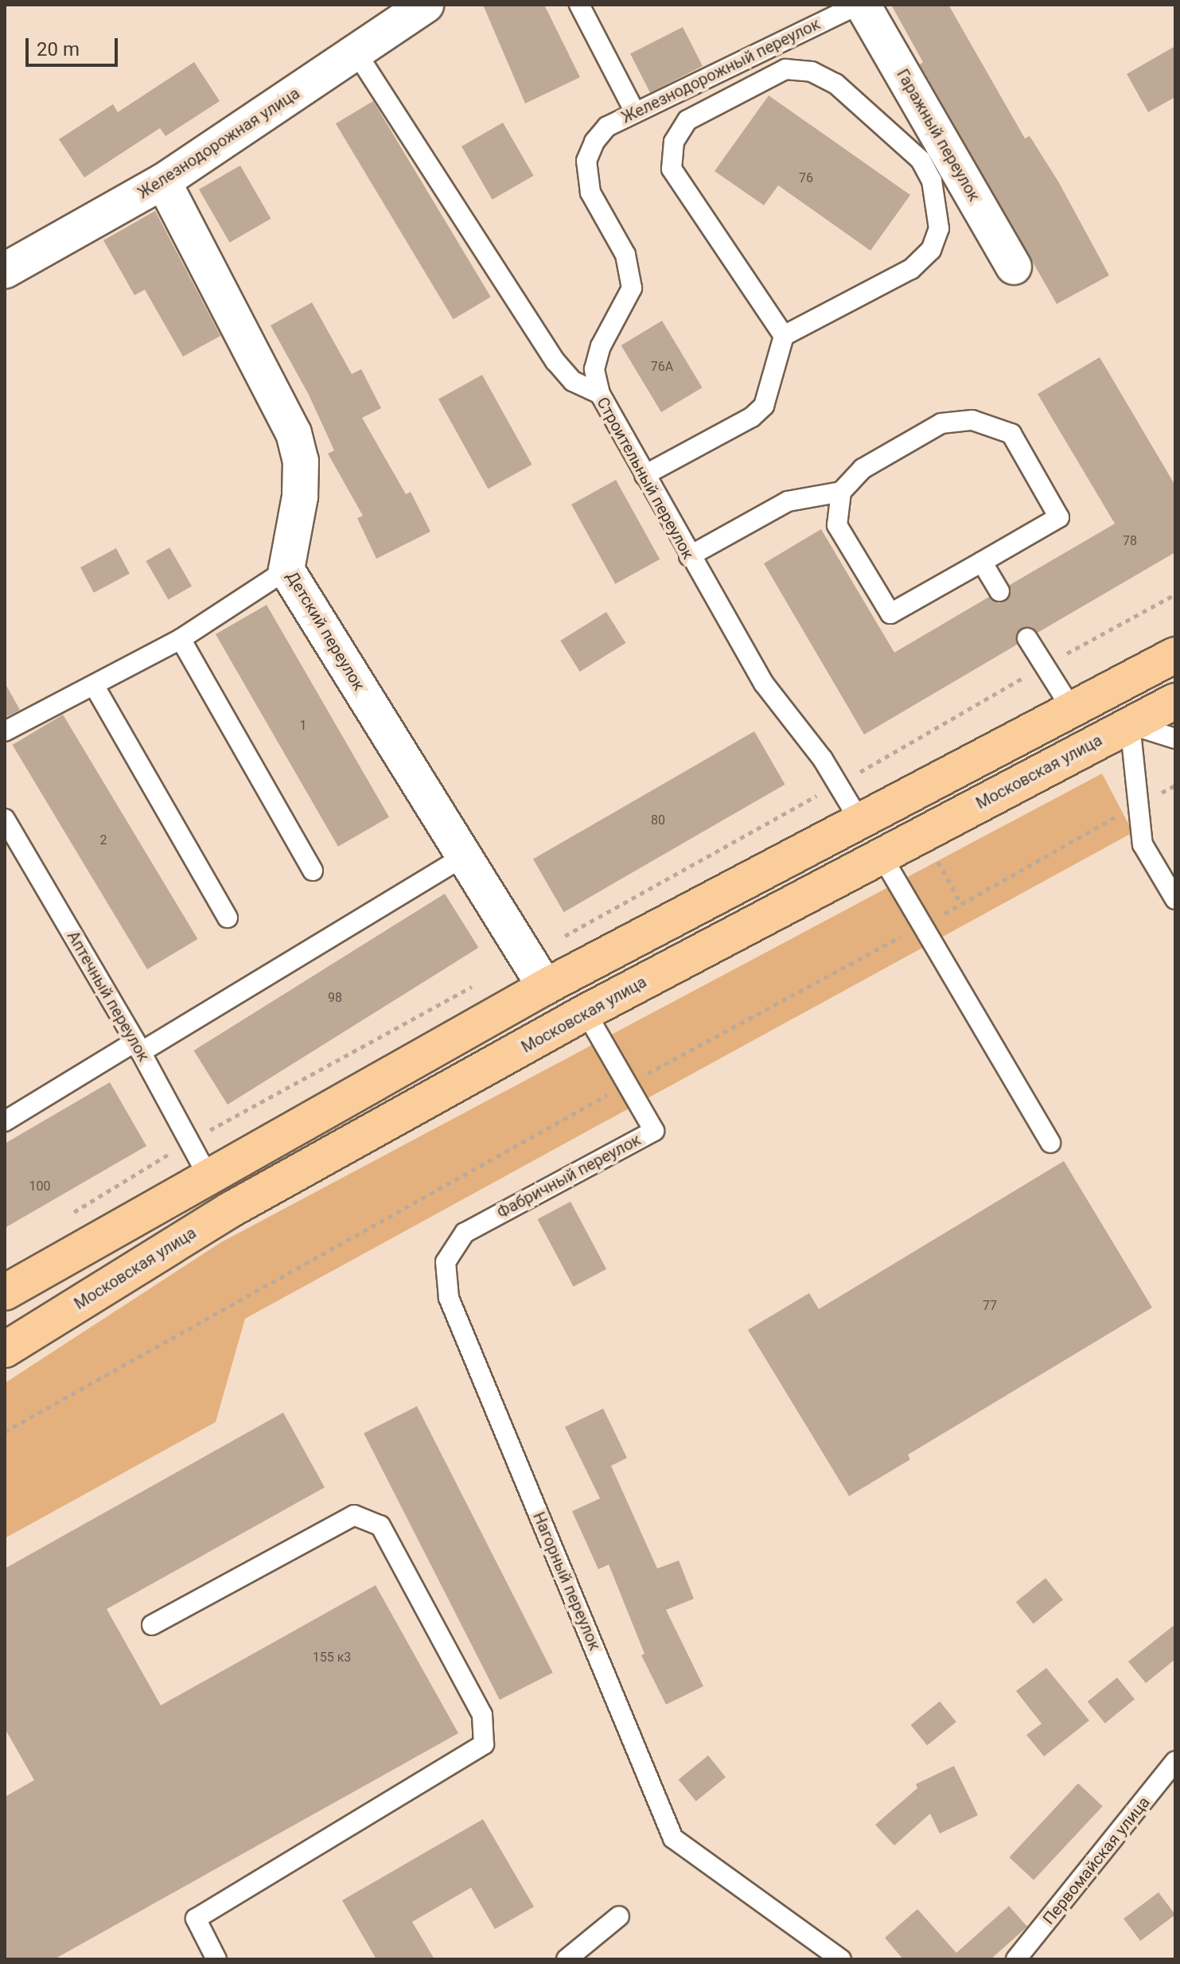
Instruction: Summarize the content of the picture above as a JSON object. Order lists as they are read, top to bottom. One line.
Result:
{"streets":{"main road":["Московская улица"],"street":["Гаражный переулок","Железнодорожная улица","Детский переулок"],"lane":["Железнодорожный переулок","Строительный переулок","Аптечный переулок","Фабричный переулок","Нагорный переулок","Первомайская улица"]},"crossings":[["Железнодорожный переулок","Гаражный переулок"],["Железнодорожный переулок","Строительный переулок"],["Железнодорожная улица","Строительный переулок"],["Железнодорожная улица","Детский переулок"],["Московская улица","Фабричный переулок"],["Фабричный переулок","Нагорный переулок"]],"house_numbers":["76","76А","78","1","80","2","98","100","77","155 к3"],"scale_bar":"20 m"}
